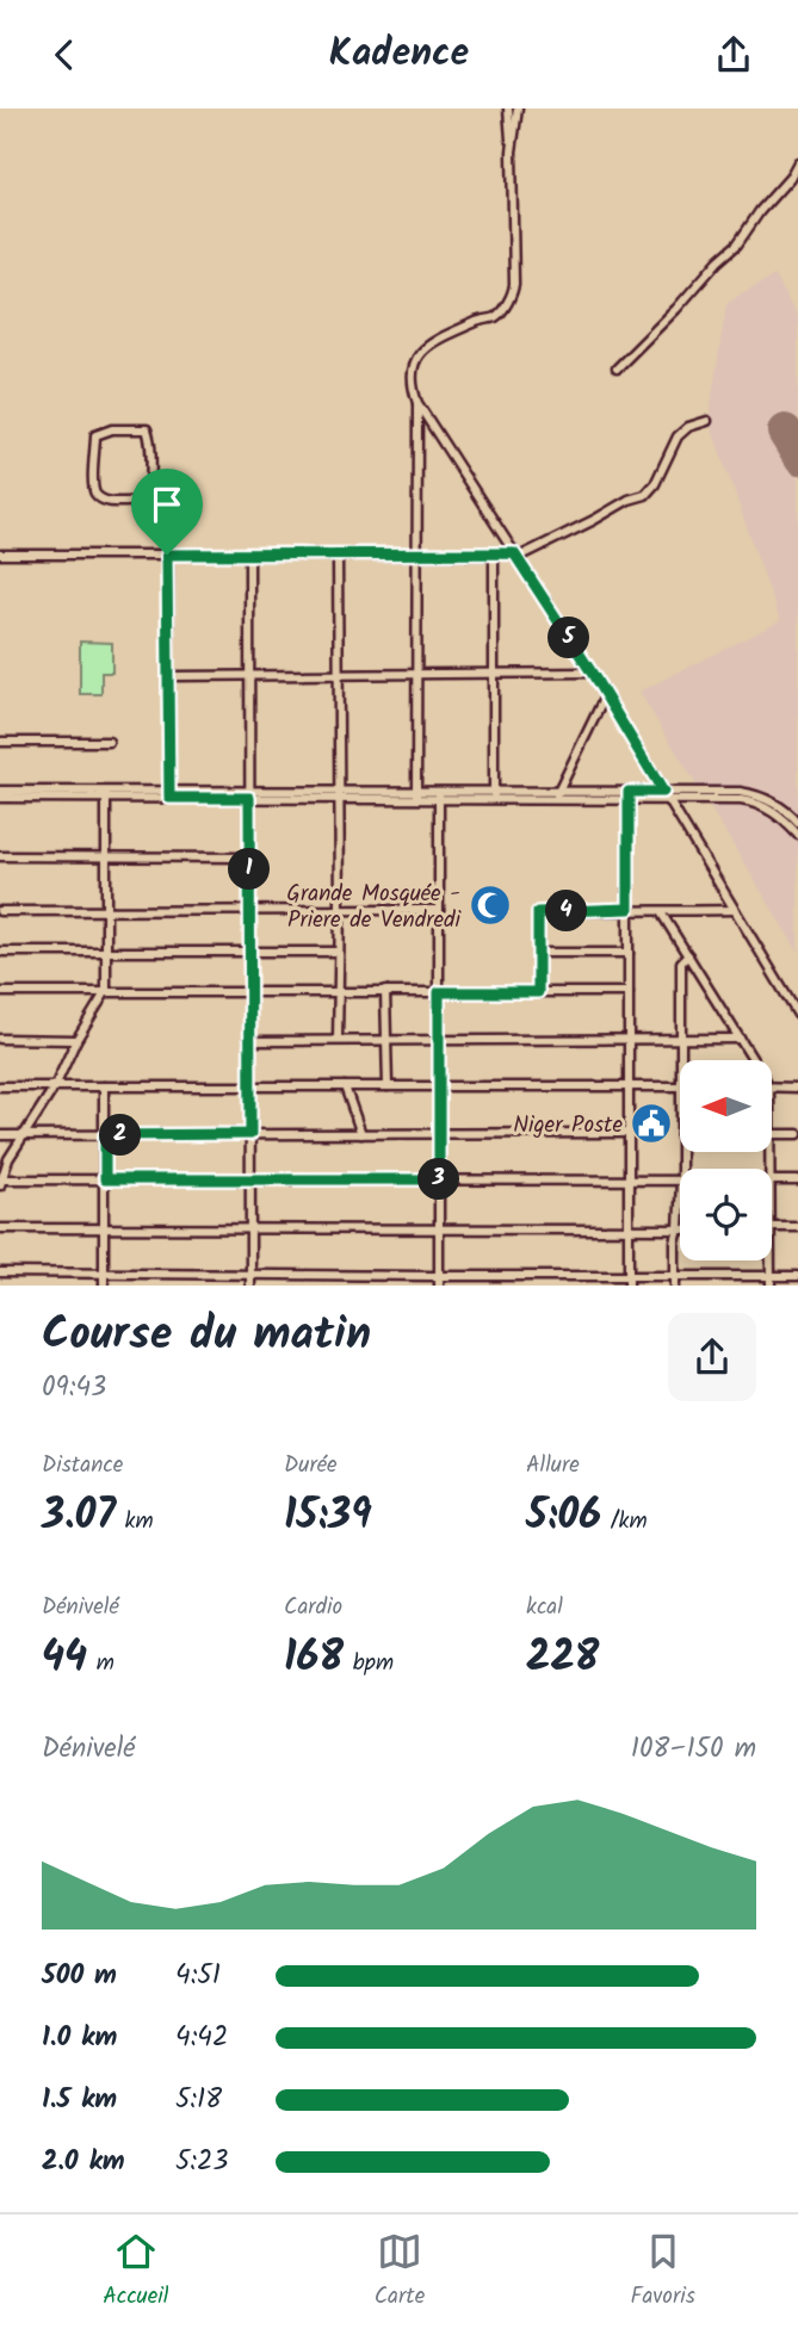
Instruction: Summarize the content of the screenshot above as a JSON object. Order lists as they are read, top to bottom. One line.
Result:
{"places":{"mosque":["Grande Mosquée - Priere de Vendredi"],"public building":["Niger Poste"]},"north":"left","page":{"header":"Kadence","pins":["5","1","4","2","3"],"heading":["Course du matin","09:43"],"stats":[["Distance","3.07 km"],["Durée","15:39"],["Allure","5:06 /km"],["Dénivelé","44 m"],["Cardio","168 bpm"],["kcal","228"]],"chart":["Dénivelé","108–150 m"],"list":[{"name":"500 m","note":"4:51"},{"name":"1.0 km","note":"4:42"},{"name":"1.5 km","note":"5:18"},{"name":"2.0 km","note":"5:23"}],"tabs":["Accueil","Carte","Favoris"]}}
